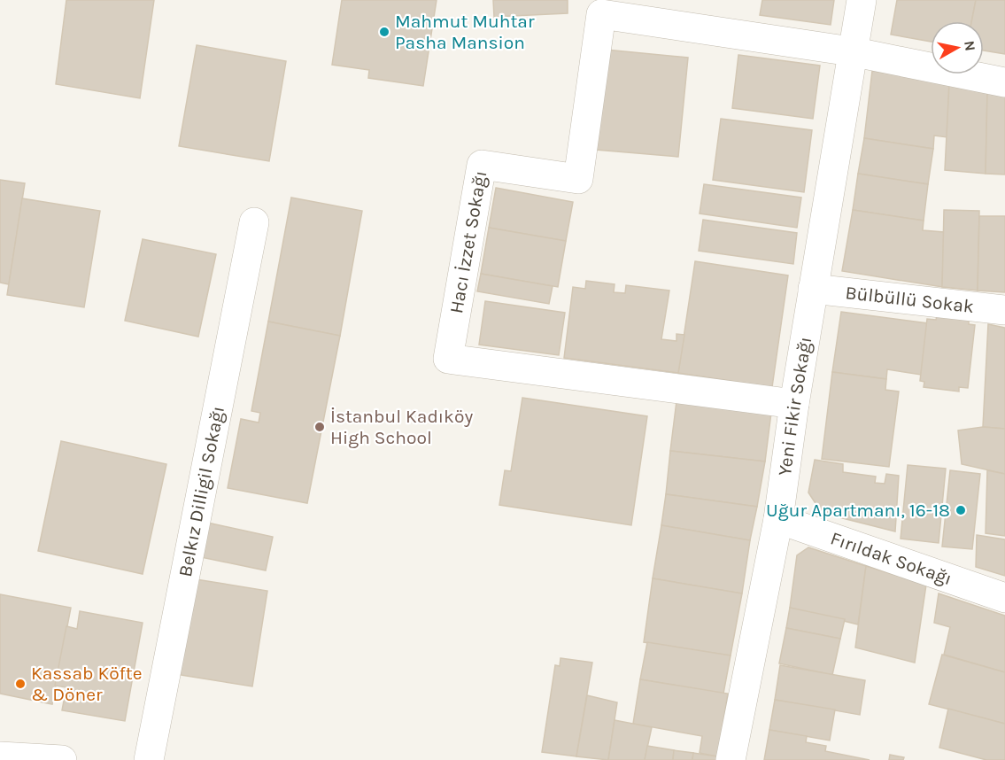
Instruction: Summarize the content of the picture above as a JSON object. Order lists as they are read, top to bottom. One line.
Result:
{"streets":{"street":["Hacı İzzet Sokağı","Bülbüllü Sokak","Yeni Fikir Sokağı","Belkız Dilligil Sokağı","Fırıldak Sokağı"]},"crossings":[["Hacı İzzet Sokağı","Yeni Fikir Sokağı"],["Bülbüllü Sokak","Yeni Fikir Sokağı"],["Yeni Fikir Sokağı","Fırıldak Sokağı"]],"places":["Mahmut Muhtar Pasha Mansion","İstanbul Kadıköy High School","Uğur Apartmanı, 16-18","Kassab Köfte & Döner"],"north":"right"}
